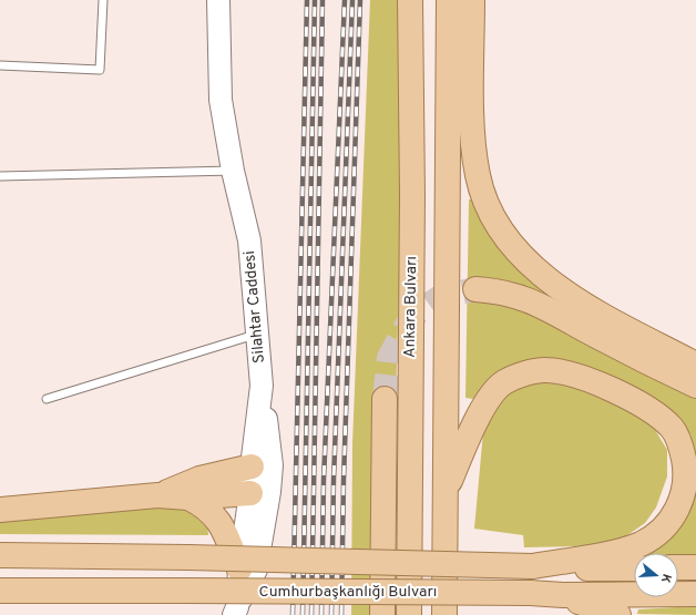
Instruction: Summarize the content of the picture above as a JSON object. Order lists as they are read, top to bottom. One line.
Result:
{"streets":{"main road":["Silahtar Caddesi","Ankara Bulvarı","Cumhurbaşkanlığı Bulvarı"]},"north":"right"}
